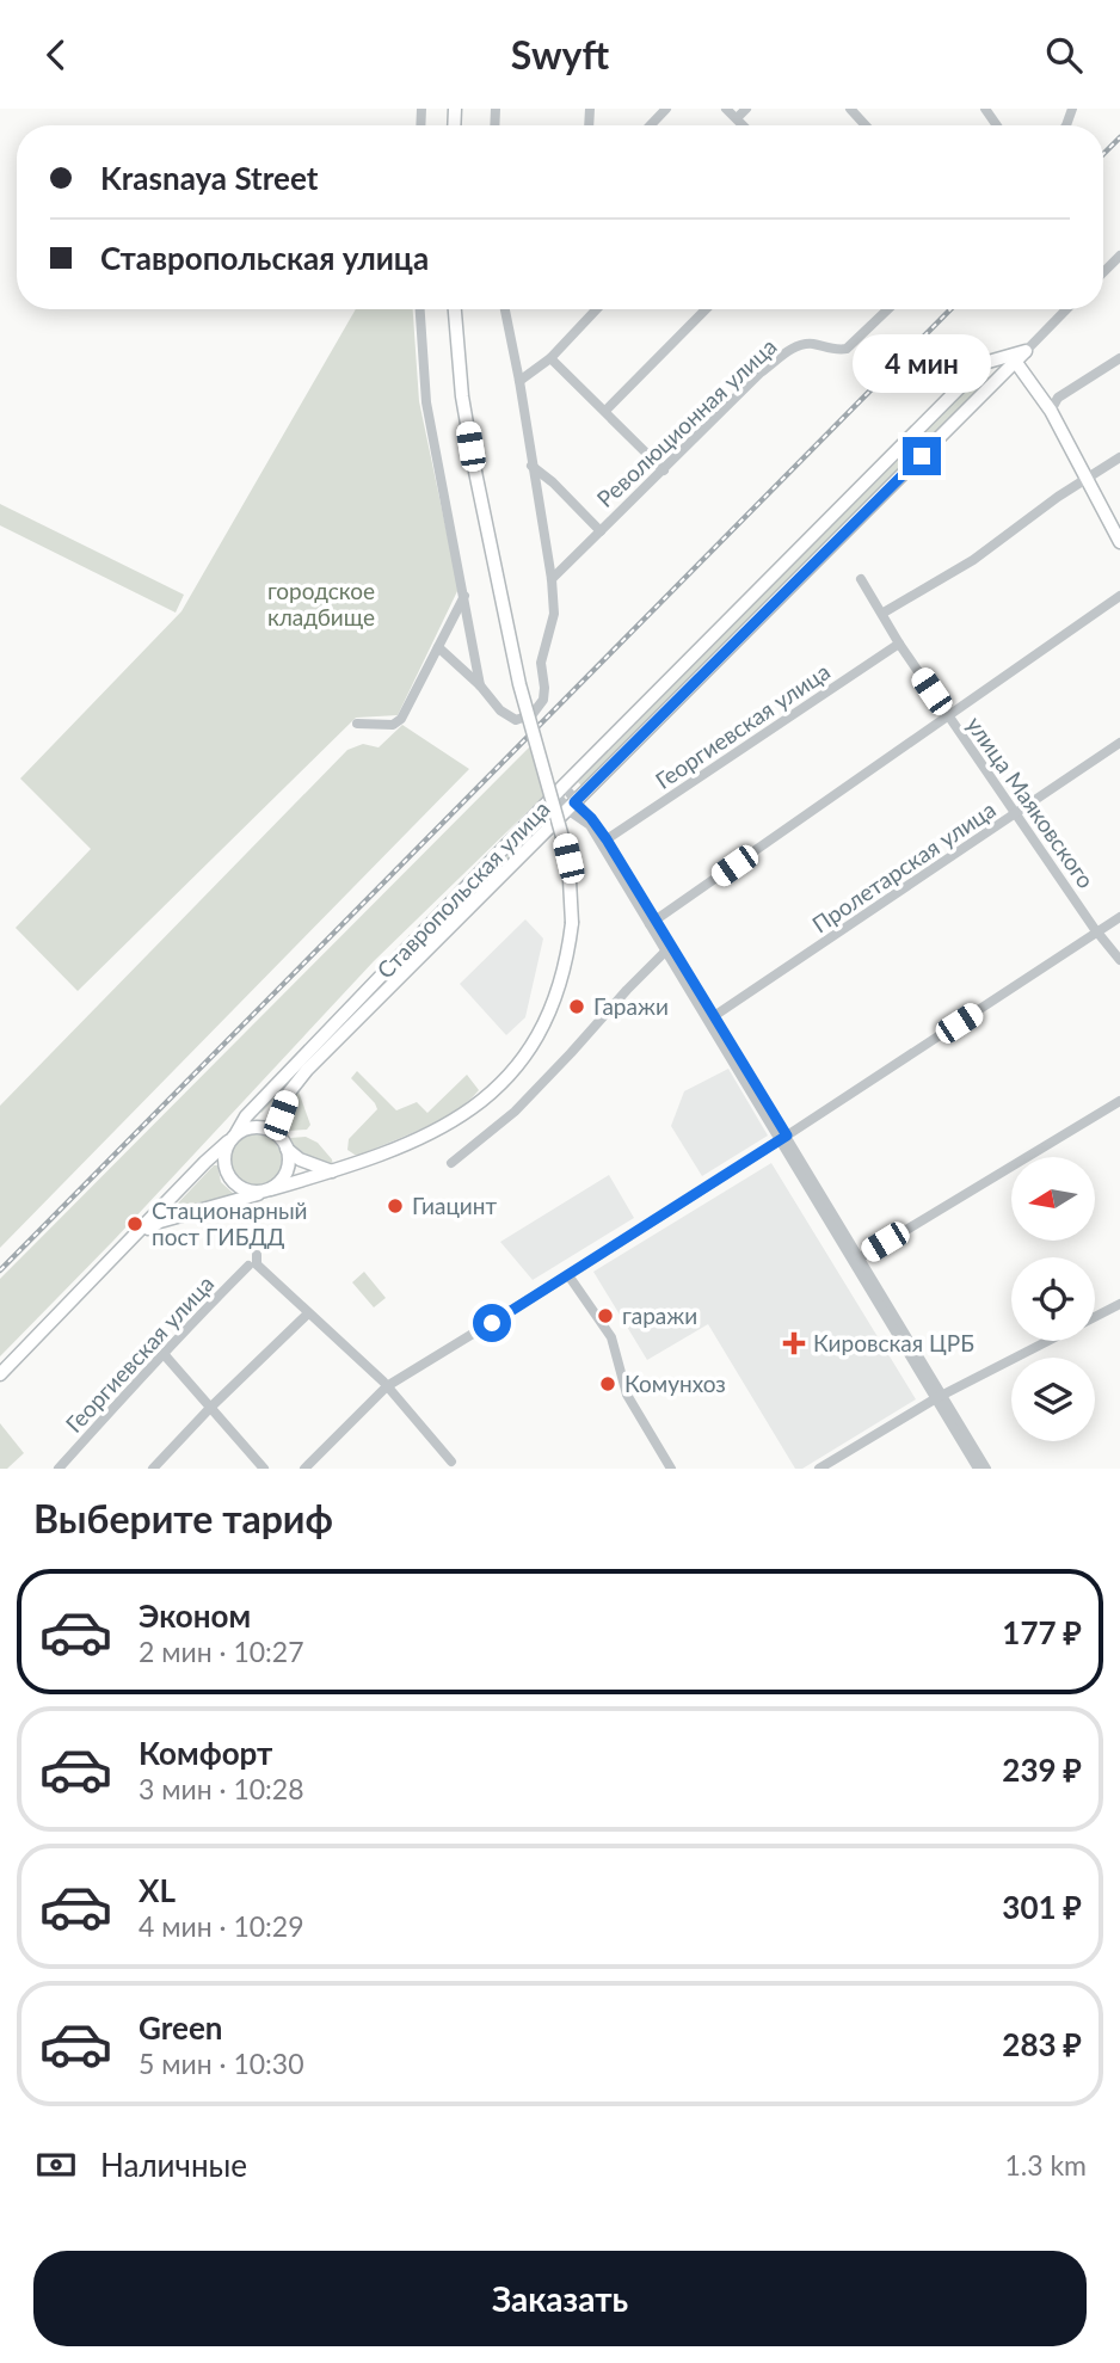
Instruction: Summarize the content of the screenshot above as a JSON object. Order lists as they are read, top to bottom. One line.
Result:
{"streets":{"main road":["Ставропольская улица"],"street":["Революционная улица","Георгиевская улица","улица Маяковского","Пролетарская улица"]},"crossings":[["Георгиевская улица","улица Маяковского"],["улица Маяковского","Пролетарская улица"]],"parks":["городское кладбище"],"places":{"other":["Гаражи","Гиацинт","Стационарный пост ГИБДД","гаражи","Комунхоз"],"health":["Кировская ЦРБ"]},"north":"left","page":{"header":"Swyft","banner":["Krasnaya Street","Ставропольская улица"],"bubble":"4 мин","heading":"Выберите тариф","list":[{"name":"Эконом","note":"2 мин · 10:27","value":"177 ₽"},{"name":"Комфорт","note":"3 мин · 10:28","value":"239 ₽"},{"name":"XL","note":"4 мин · 10:29","value":"301 ₽"},{"name":"Green","note":"5 мин · 10:30","value":"283 ₽"}],"pay":["Наличные","1.3 km"],"buttons":"Заказать"}}
